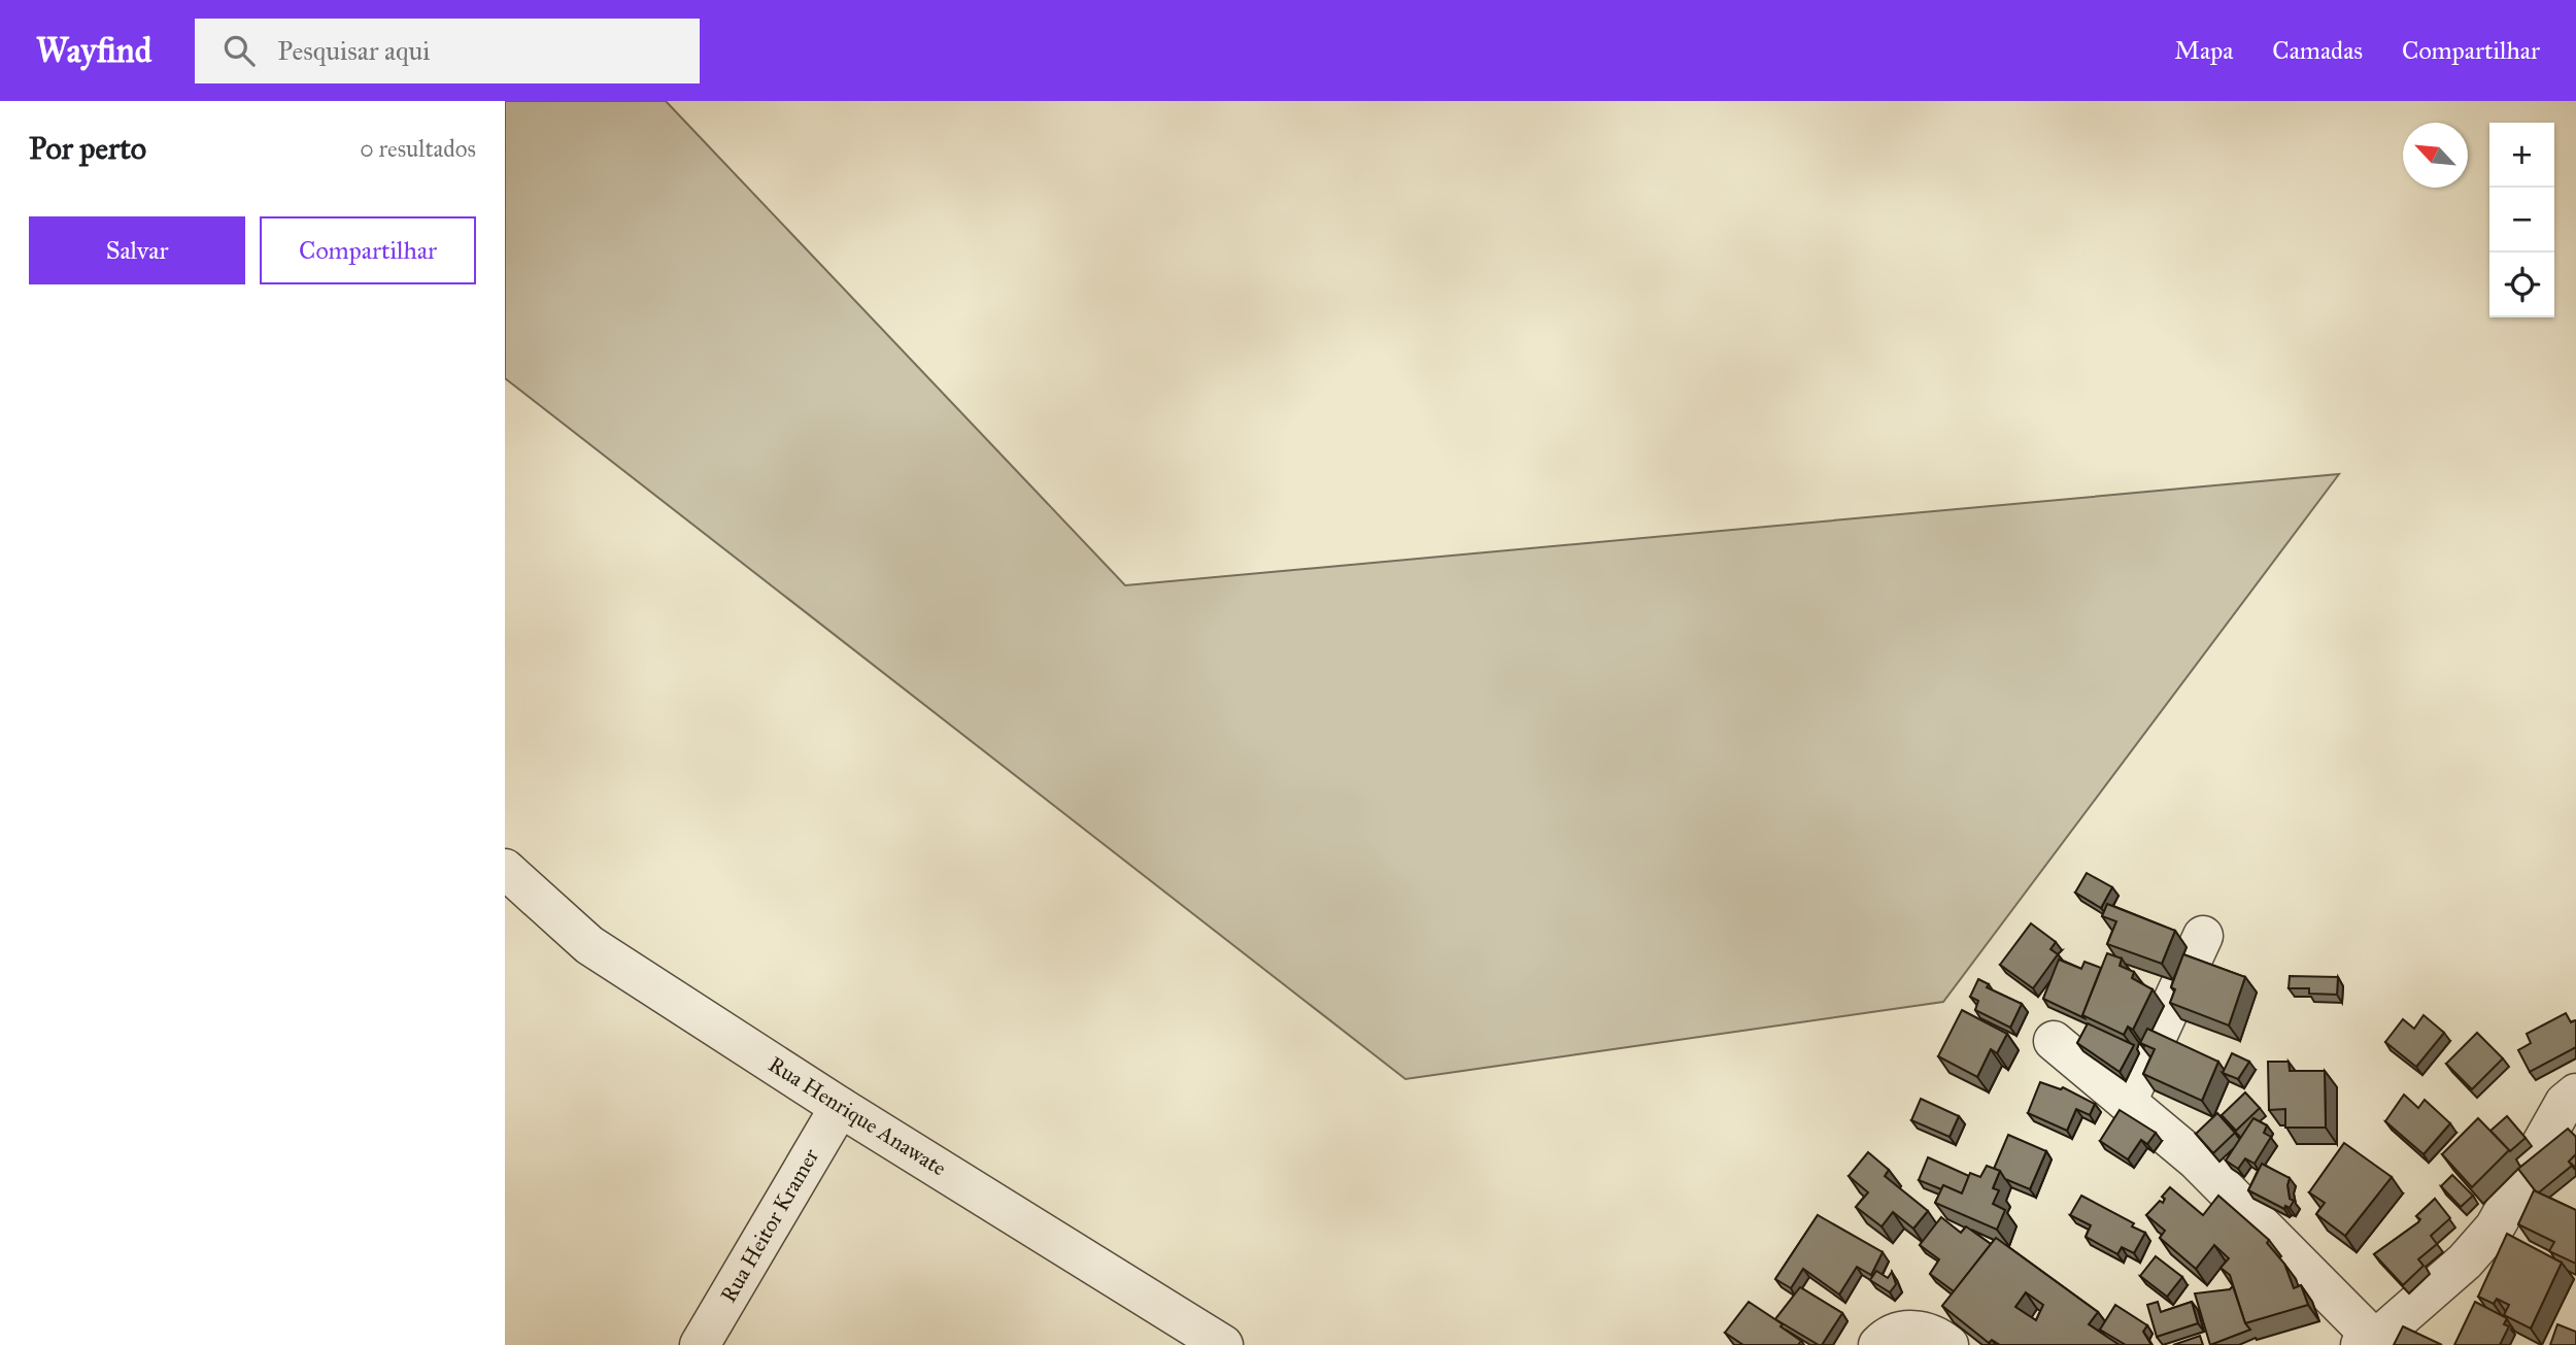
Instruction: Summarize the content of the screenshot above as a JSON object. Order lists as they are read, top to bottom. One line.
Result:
{"streets":{"street":["Rua Henrique Anawate","Rua Heitor Kramer"]},"crossings":[["Rua Henrique Anawate","Rua Heitor Kramer"]],"north":"top left","page":{"header":"Wayfind","search":"Pesquisar aqui","nav":["Mapa","Camadas","Compartilhar"],"heading":["Por perto","0 resultados"],"map_buttons":["+","−"],"buttons":["Salvar","Compartilhar"]}}
